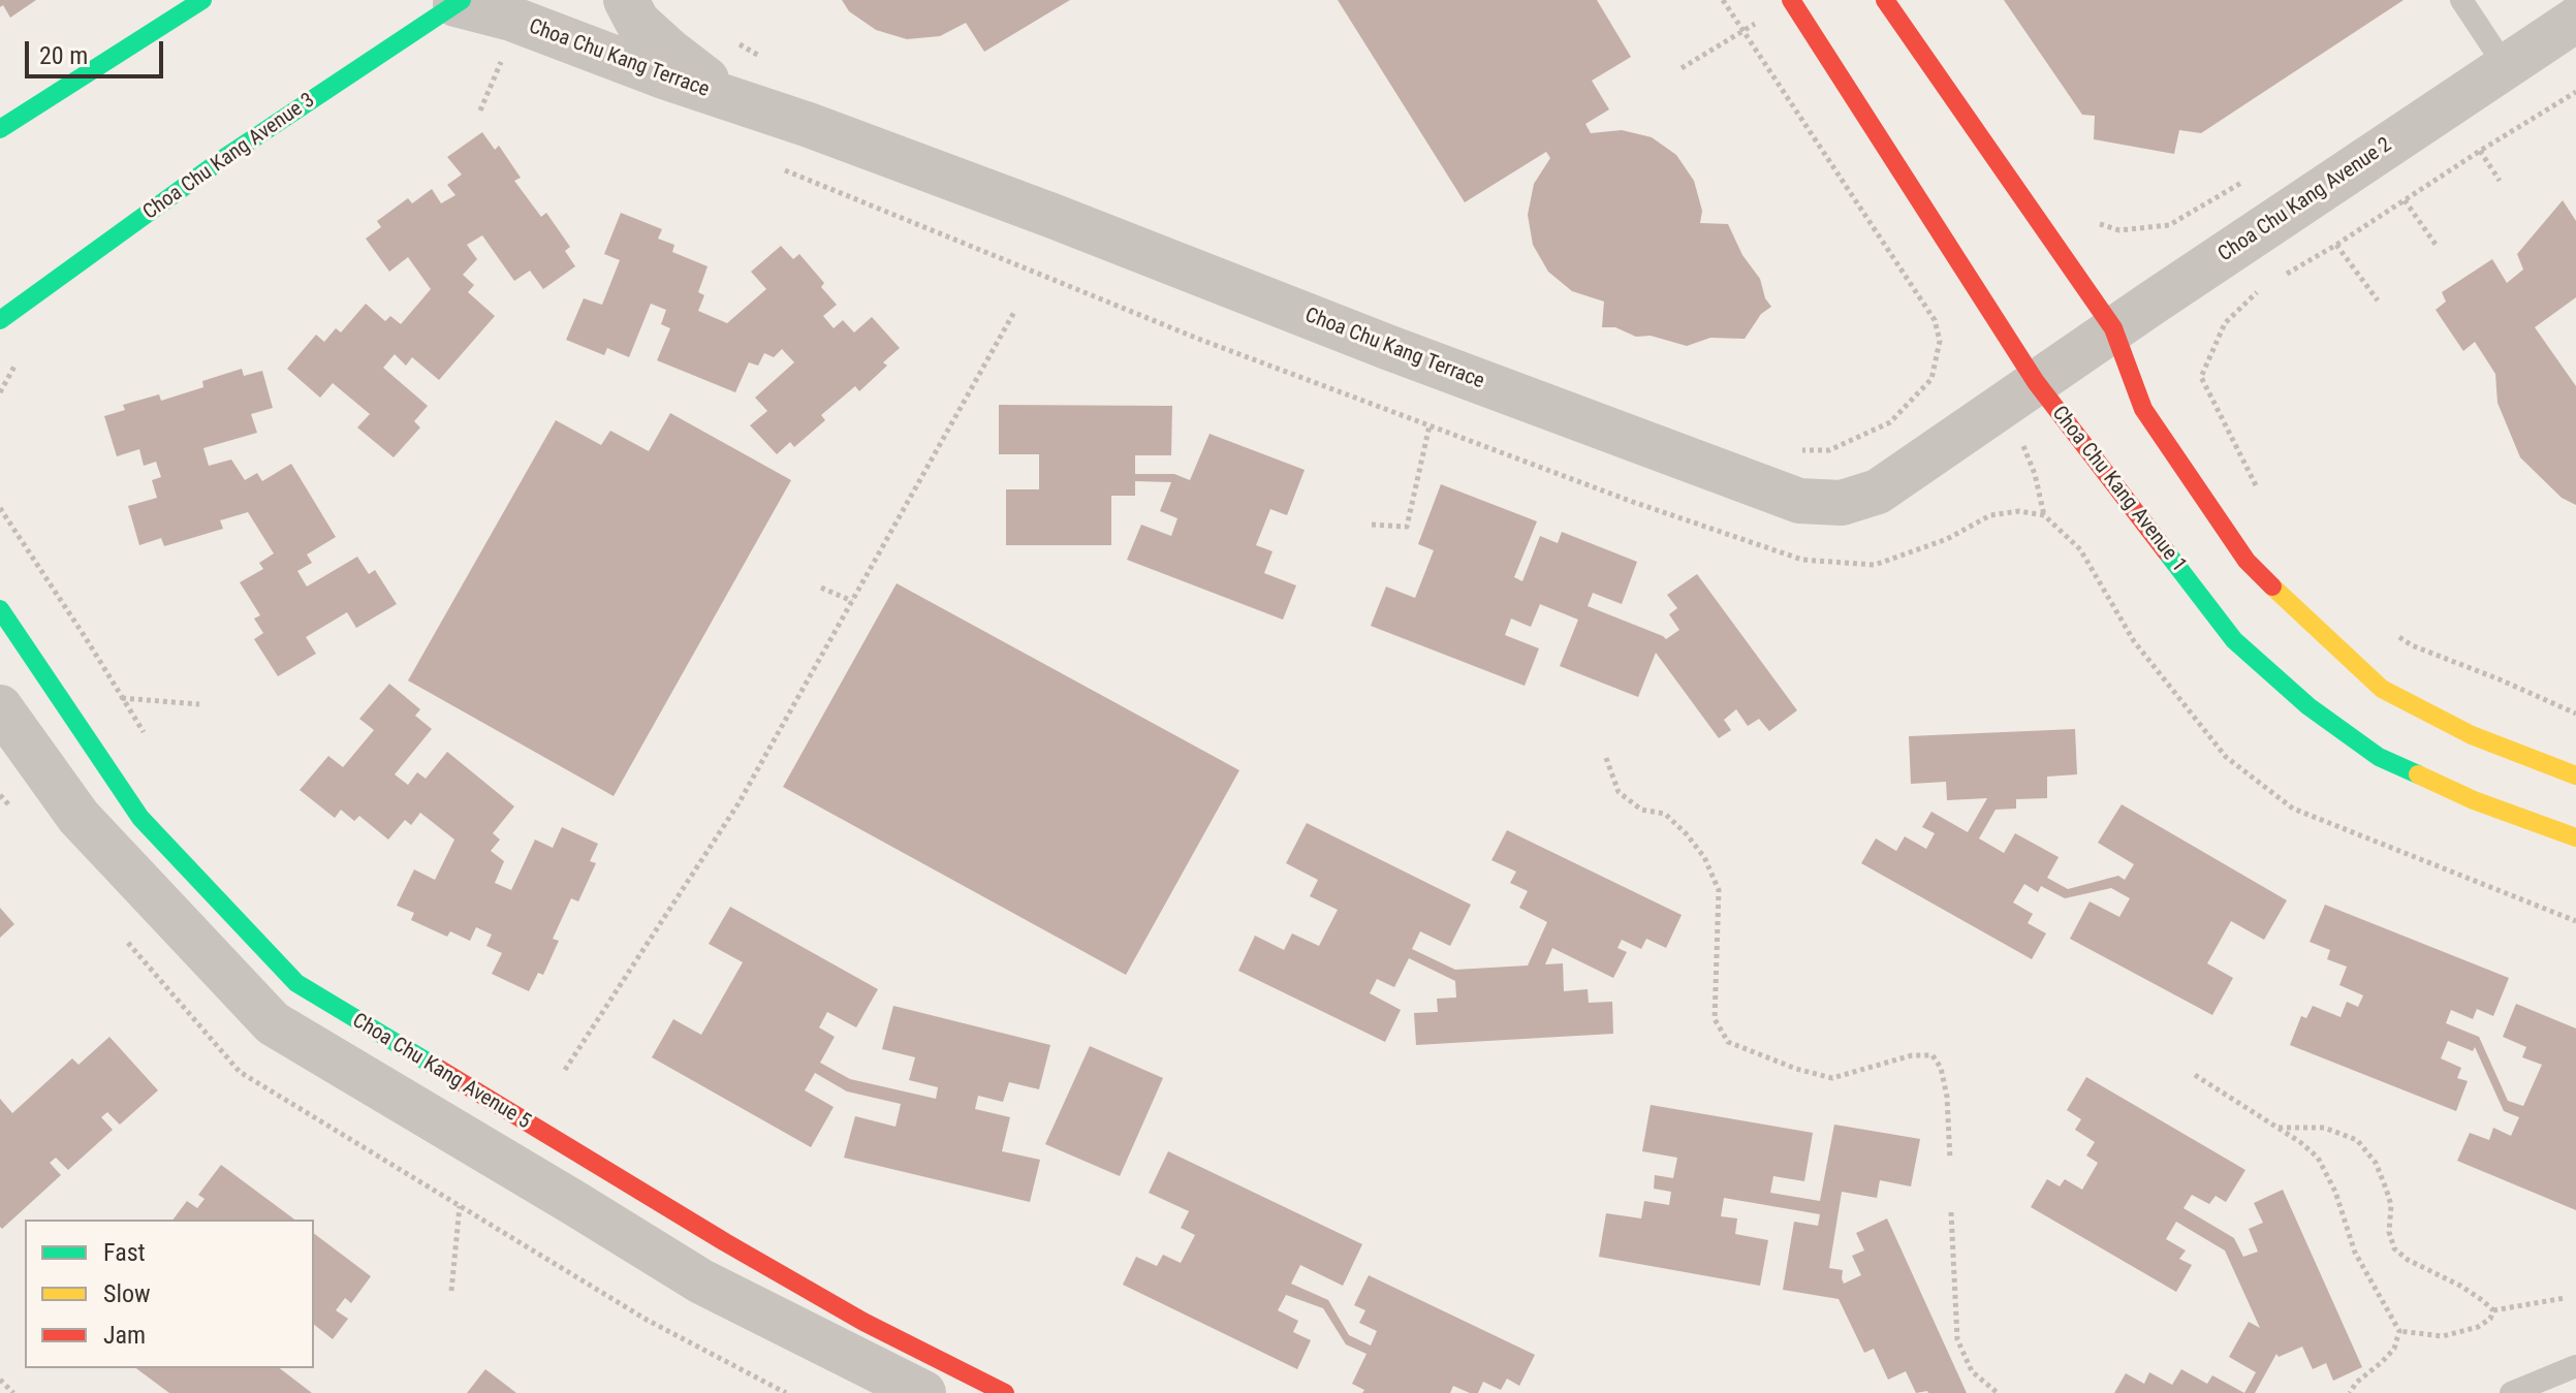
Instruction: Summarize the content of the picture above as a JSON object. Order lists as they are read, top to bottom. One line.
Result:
{"streets":{"street":["Choa Chu Kang Terrace","Choa Chu Kang Avenue 3","Choa Chu Kang Avenue 2","Choa Chu Kang Avenue 1","Choa Chu Kang Avenue 5"]},"crossings":[["Choa Chu Kang Terrace","Choa Chu Kang Avenue 3"],["Choa Chu Kang Terrace","Choa Chu Kang Avenue 2"],["Choa Chu Kang Terrace","Choa Chu Kang Avenue 1"],["Choa Chu Kang Avenue 2","Choa Chu Kang Avenue 1"]],"legend":["Fast","Slow","Jam"],"scale_bar":"20 m"}
